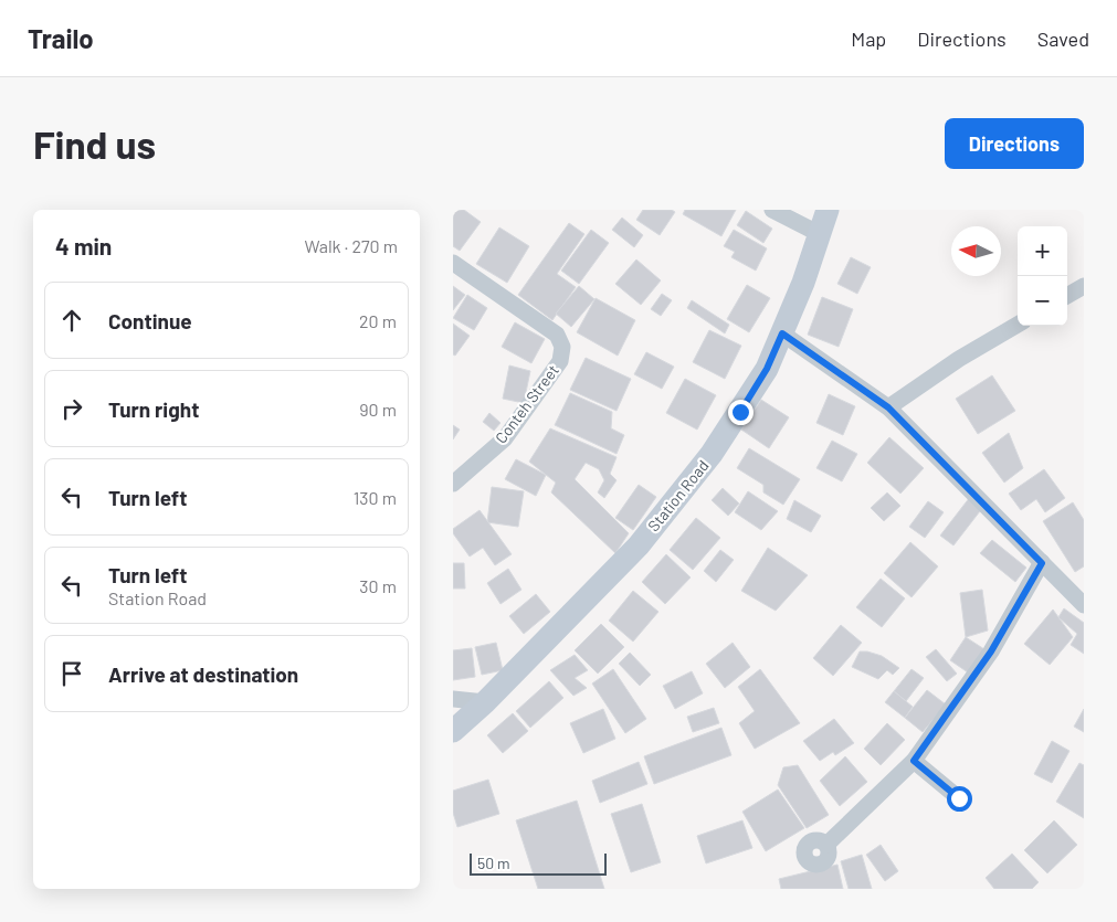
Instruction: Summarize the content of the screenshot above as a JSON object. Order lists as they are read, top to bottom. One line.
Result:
{"streets":{"main road":["Station Road"],"street":["Conteh Street"]},"scale_bar":"50 m","north":"left","page":{"header":"Trailo","nav":["Map","Directions","Saved"],"buttons":"Directions","title":"Find us","heading":["4 min","Walk · 270 m"],"map_buttons":["+","−"],"list":[["Continue","20 m"],["Turn right","90 m"],["Turn left","130 m"],["Turn left","Station Road","30 m"],"Arrive at destination"],"scale":"50 m"}}
